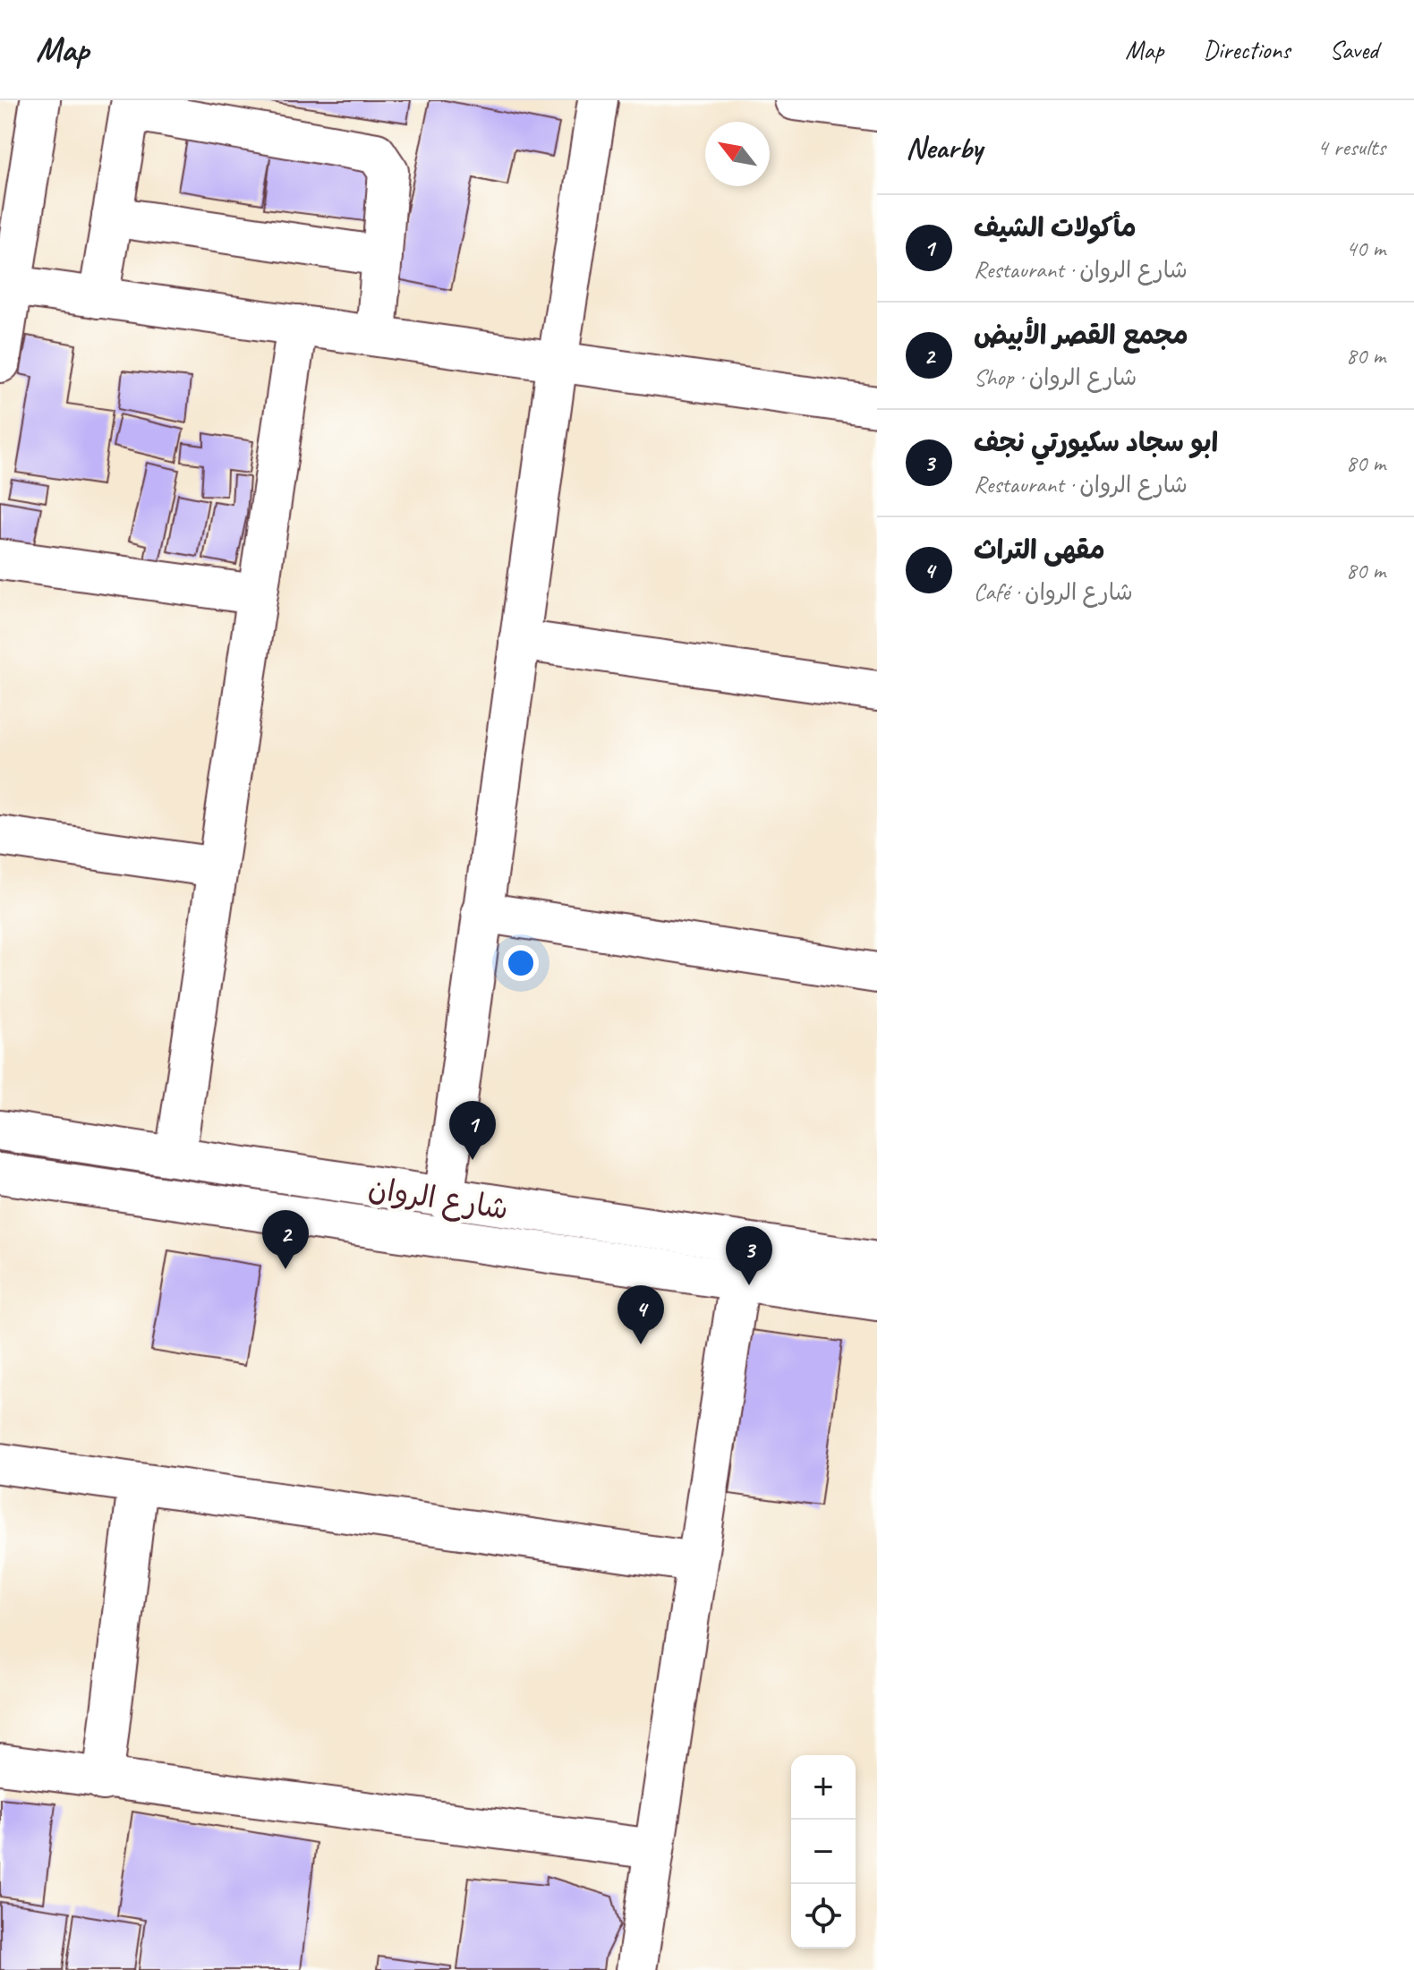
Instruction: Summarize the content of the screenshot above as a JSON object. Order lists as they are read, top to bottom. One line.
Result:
{"streets":{"street":["شارع الروان"]},"north":"top left","page":{"header":"Map","nav":["Map","Directions","Saved"],"heading":["Nearby","4 results"],"list":[{"mark":"1","name":"مأكولات الشيف","note":"Restaurant · شارع الروان","value":"40 m"},{"mark":"2","name":"مجمع القصر الأبيض","note":"Shop · شارع الروان","value":"80 m"},{"mark":"3","name":"ابو سجاد سكيورتي نجف","note":"Restaurant · شارع الروان","value":"80 m"},{"mark":"4","name":"مقهى التراث","note":"Café · شارع الروان","value":"80 m"}],"pins":["1","2","3","4"],"map_buttons":["+","−"]}}
